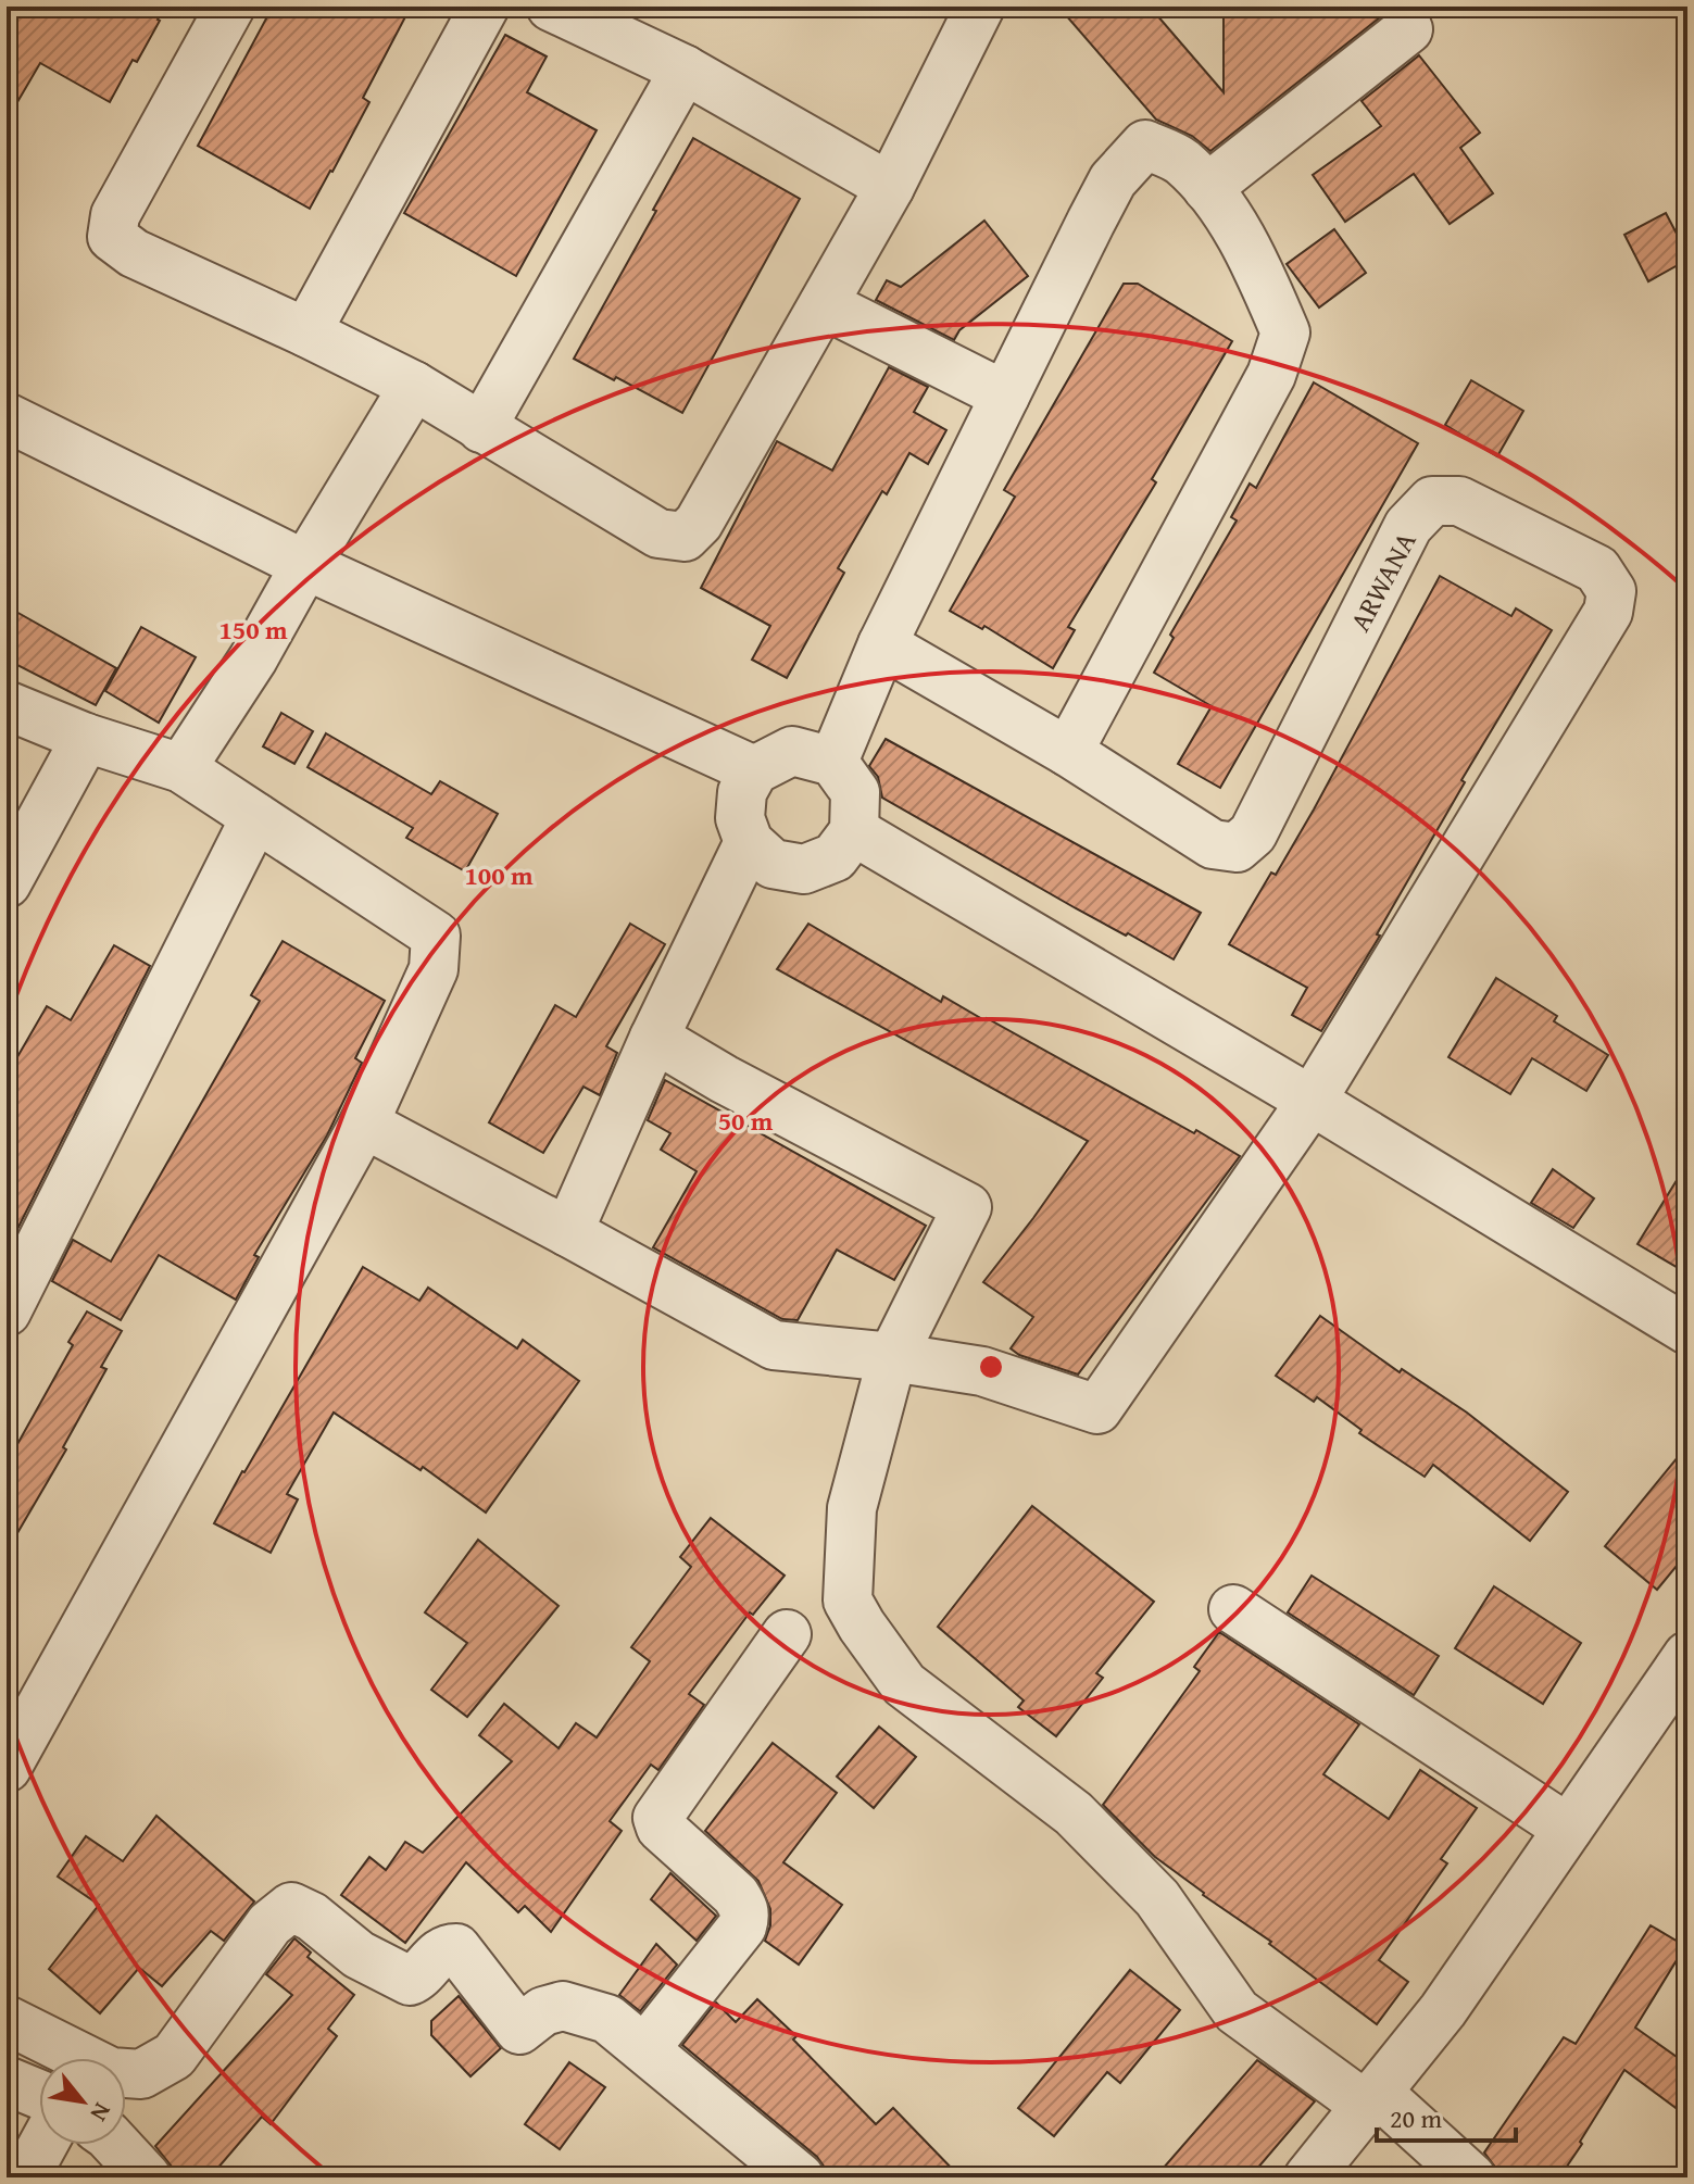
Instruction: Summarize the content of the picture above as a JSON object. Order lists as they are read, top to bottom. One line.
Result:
{"streets":{"street":["ARWANA"]},"scale_bar":"20 m","north":"bottom right","rings":["150 m","100 m","50 m"]}
